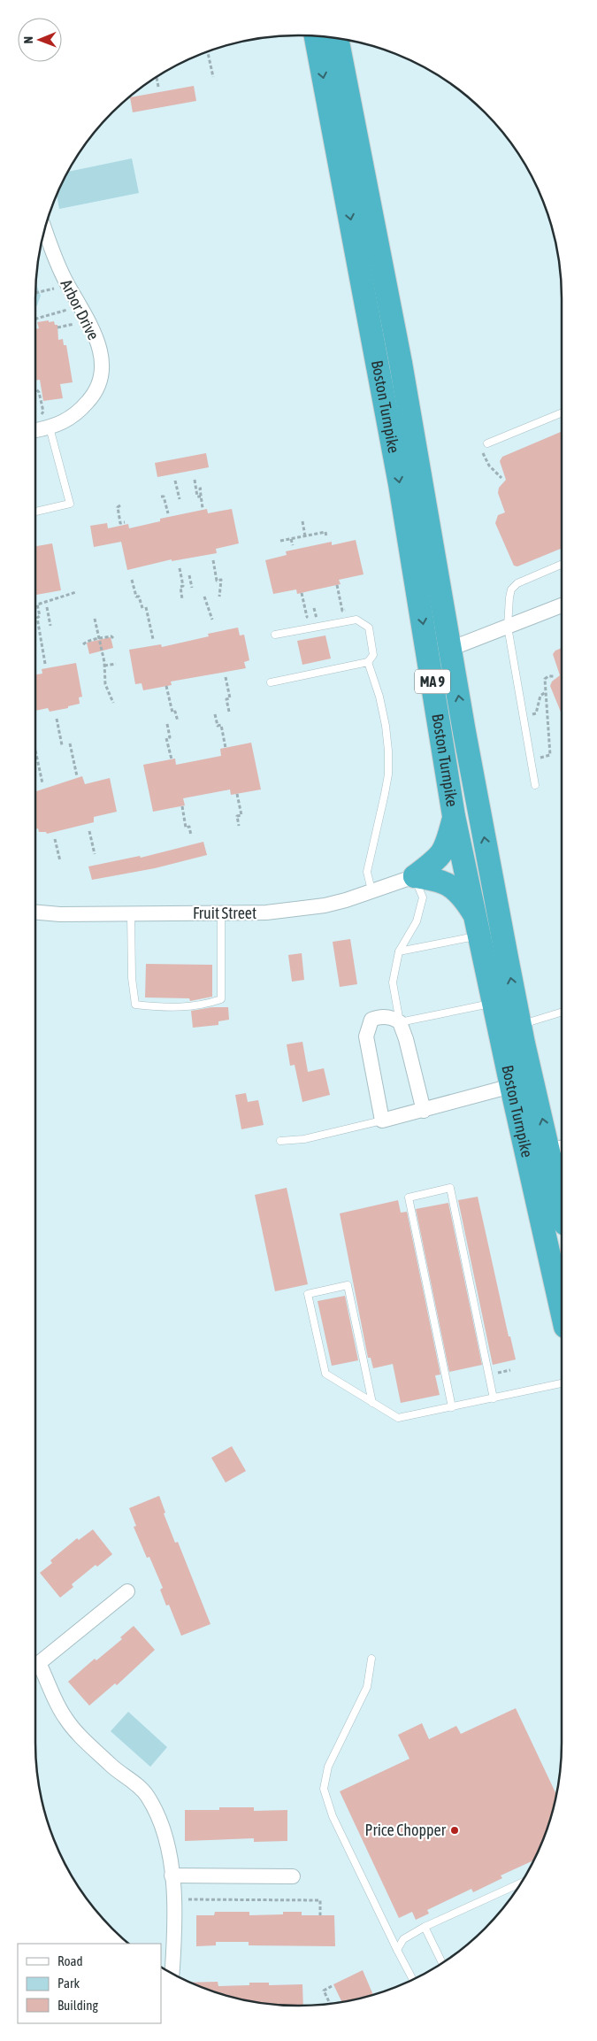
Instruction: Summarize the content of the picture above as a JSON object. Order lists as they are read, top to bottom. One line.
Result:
{"streets":{"highway":["Boston Turnpike","MA 9"],"street":["Arbor Drive","Fruit Street"]},"places":["Price Chopper"],"legend":["Road","Park","Building"],"north":"left"}
